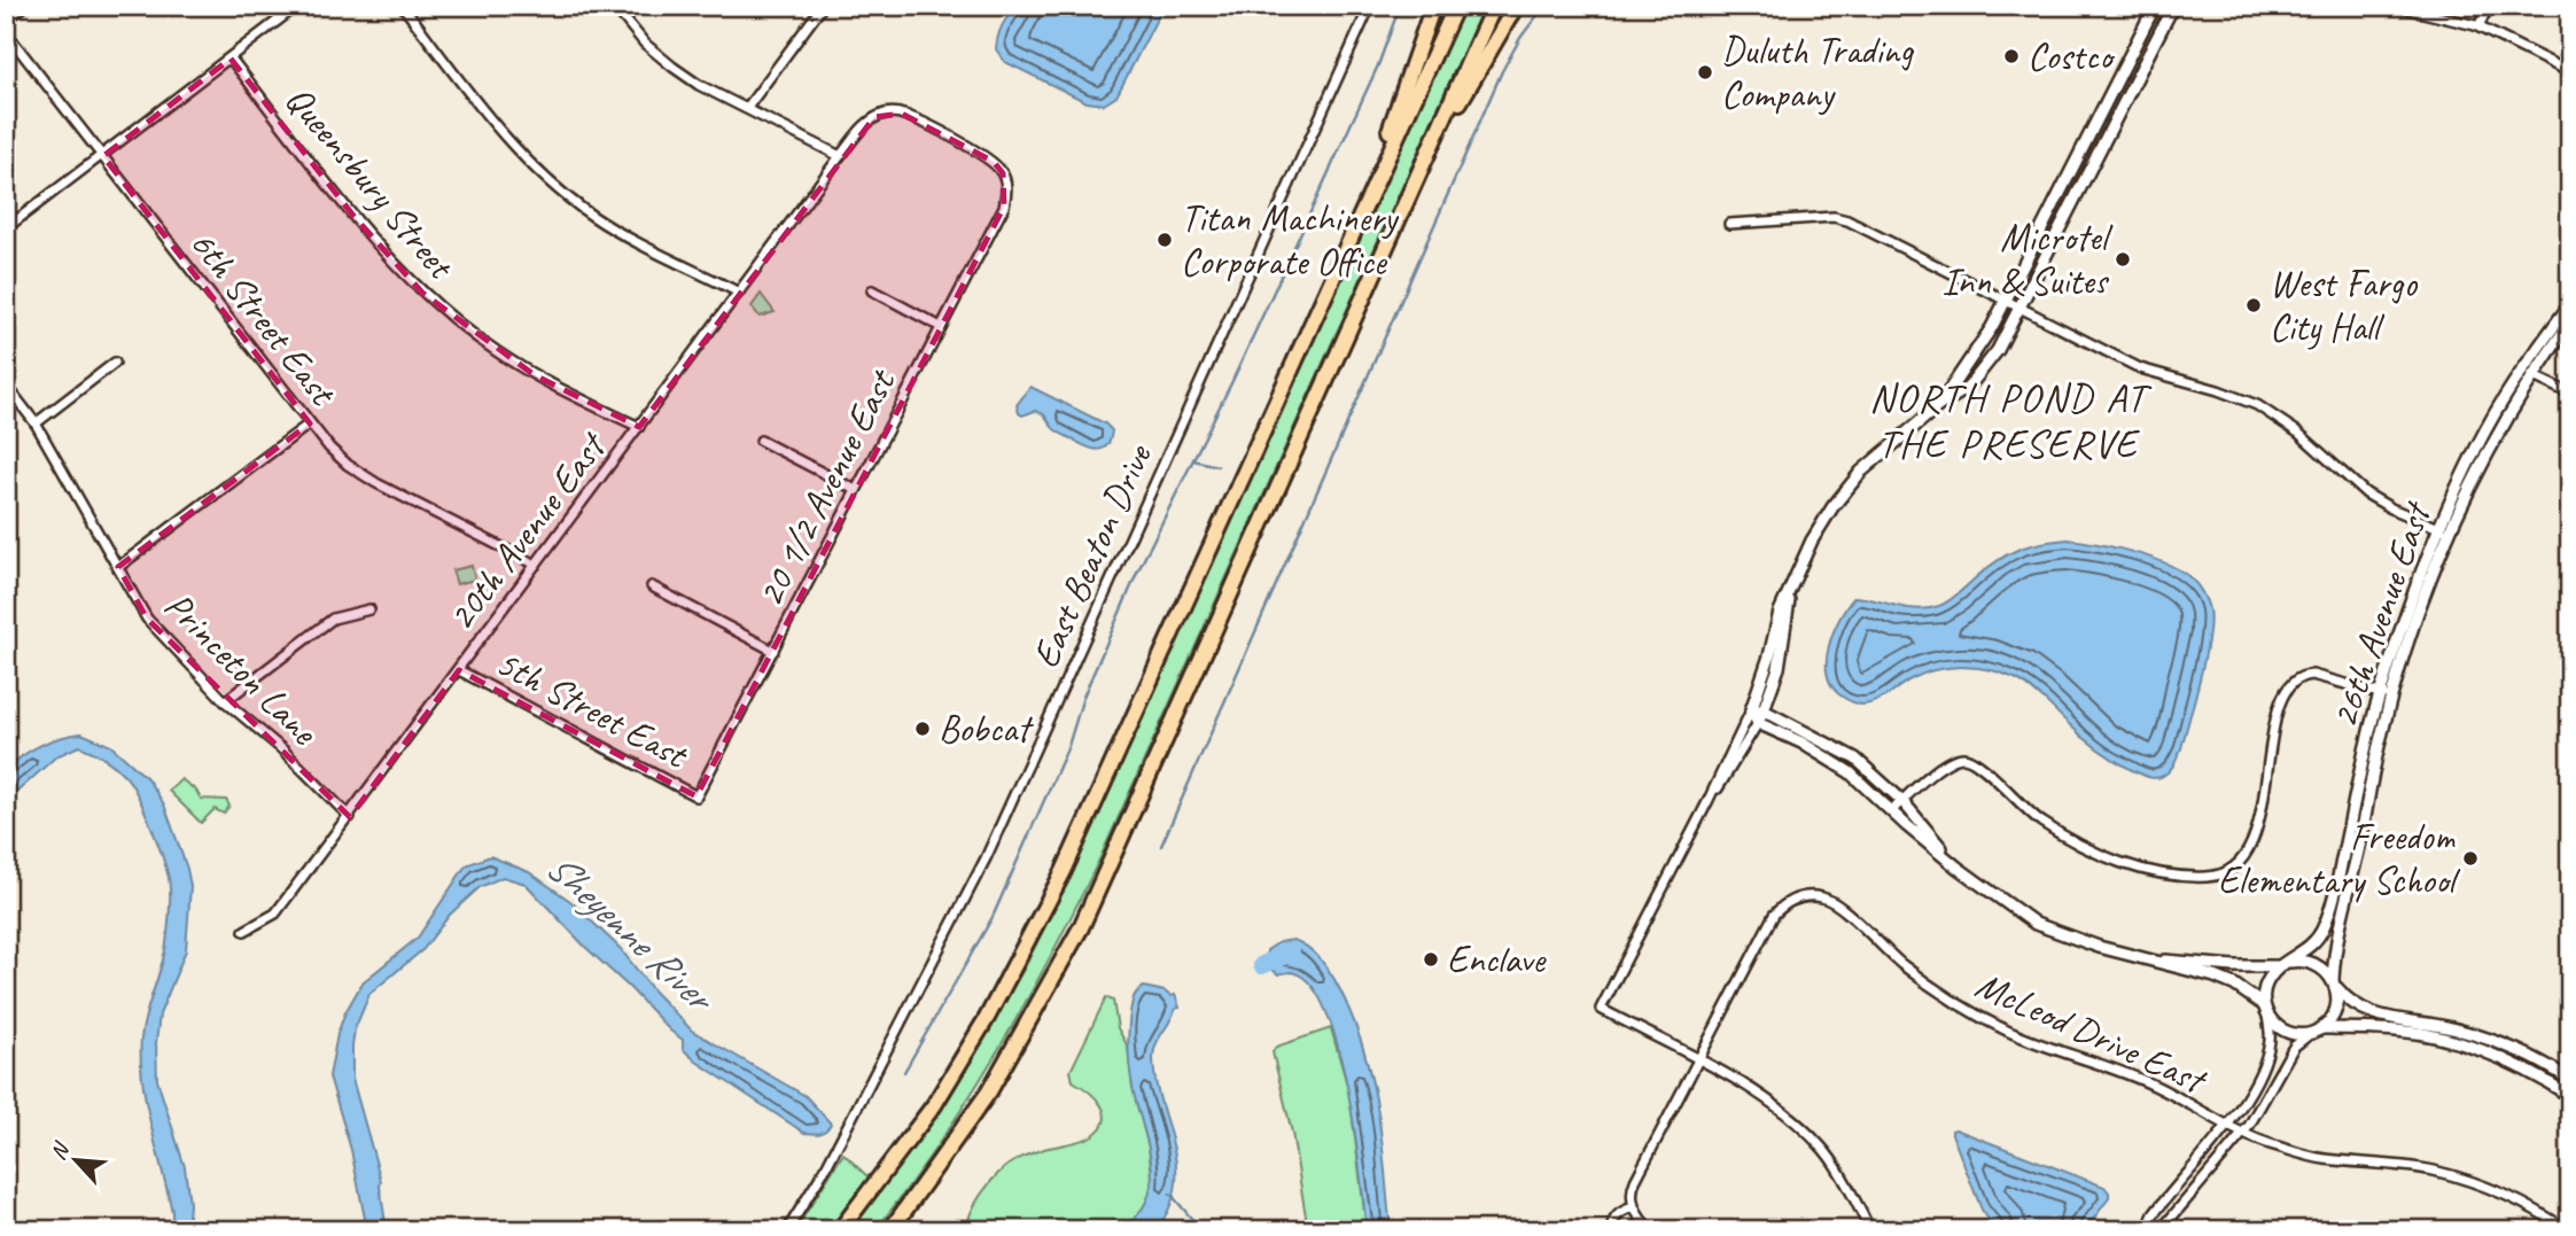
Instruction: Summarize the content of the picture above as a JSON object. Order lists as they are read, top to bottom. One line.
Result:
{"streets":{"street":["Queensbury Street","6th Street East","20 1/2 Avenue East","20th Avenue East","East Beaton Drive","26th Avenue East","Princeton Lane","5th Street East","McLeod Drive East"]},"crossings":[["Queensbury Street","20th Avenue East"],["6th Street East","20th Avenue East"],["20 1/2 Avenue East","20th Avenue East"],["20 1/2 Avenue East","5th Street East"],["20th Avenue East","Princeton Lane"],["20th Avenue East","5th Street East"]],"districts":["NORTH POND AT THE PRESERVE"],"water":["Sheyenne River"],"places":["Costco","Duluth Trading Company","Titan Machinery Corporate Office","Microtel Inn & Suites","West Fargo City Hall","Bobcat","Freedom Elementary School","Enclave"],"north":"top left"}
